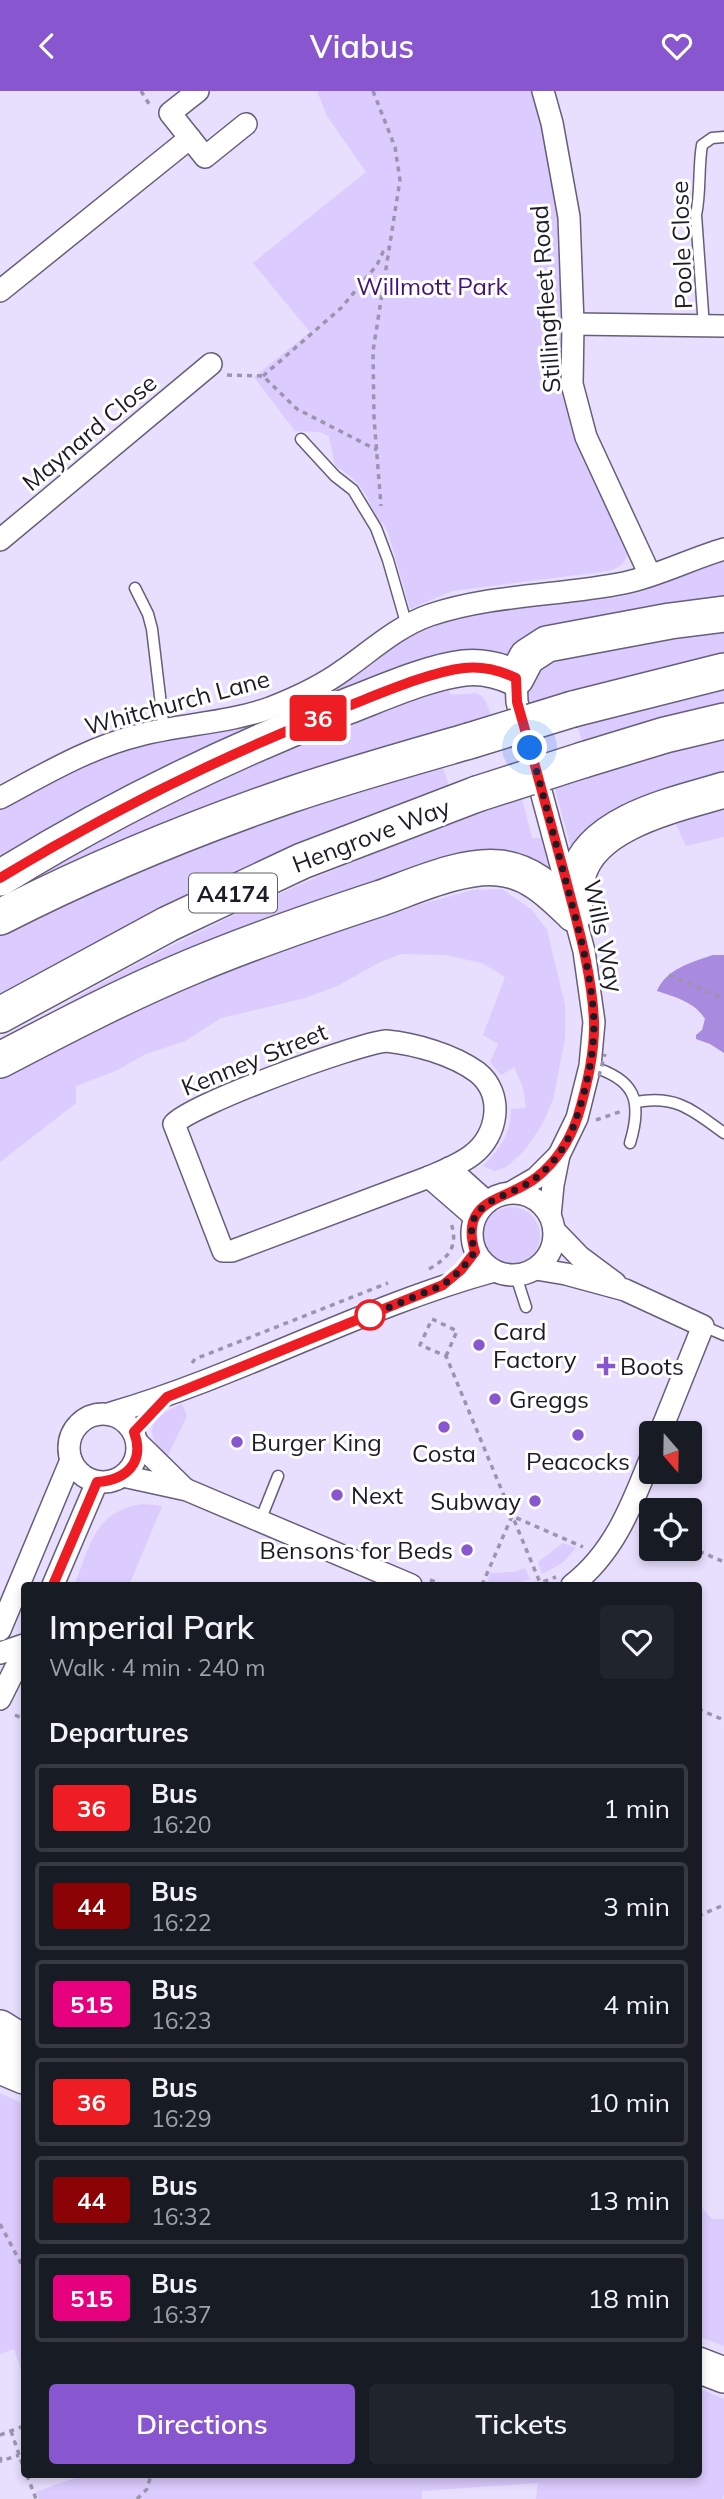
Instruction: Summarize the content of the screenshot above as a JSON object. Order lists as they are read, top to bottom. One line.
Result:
{"streets":{"highway":["Hengrove Way","A4174"],"street":["Stillingfleet Road","Maynard Close","Whitchurch Lane","Wills Way","Kenney Street"],"lane":["Poole Close"]},"crossings":[["Stillingfleet Road","Whitchurch Lane"]],"parks":["Willmott Park"],"places":{"other":["Card Factory","Greggs","Costa","Peacocks","Burger King","Next","Subway","Bensons for Beds"],"health":["Boots"]},"lines":["bus line 36"],"north":"bottom","page":{"header":"Viabus","on_map":"36","heading":[["Imperial Park","Walk · 4 min · 240 m"],"Departures"],"list":[{"mark":"36","name":"Bus","note":"16:20","value":"1 min"},{"mark":"44","name":"Bus","note":"16:22","value":"3 min"},{"mark":"515","name":"Bus","note":"16:23","value":"4 min"},{"mark":"36","name":"Bus","note":"16:29","value":"10 min"},{"mark":"44","name":"Bus","note":"16:32","value":"13 min"},{"mark":"515","name":"Bus","note":"16:37","value":"18 min"}],"buttons":["Directions","Tickets"]}}
